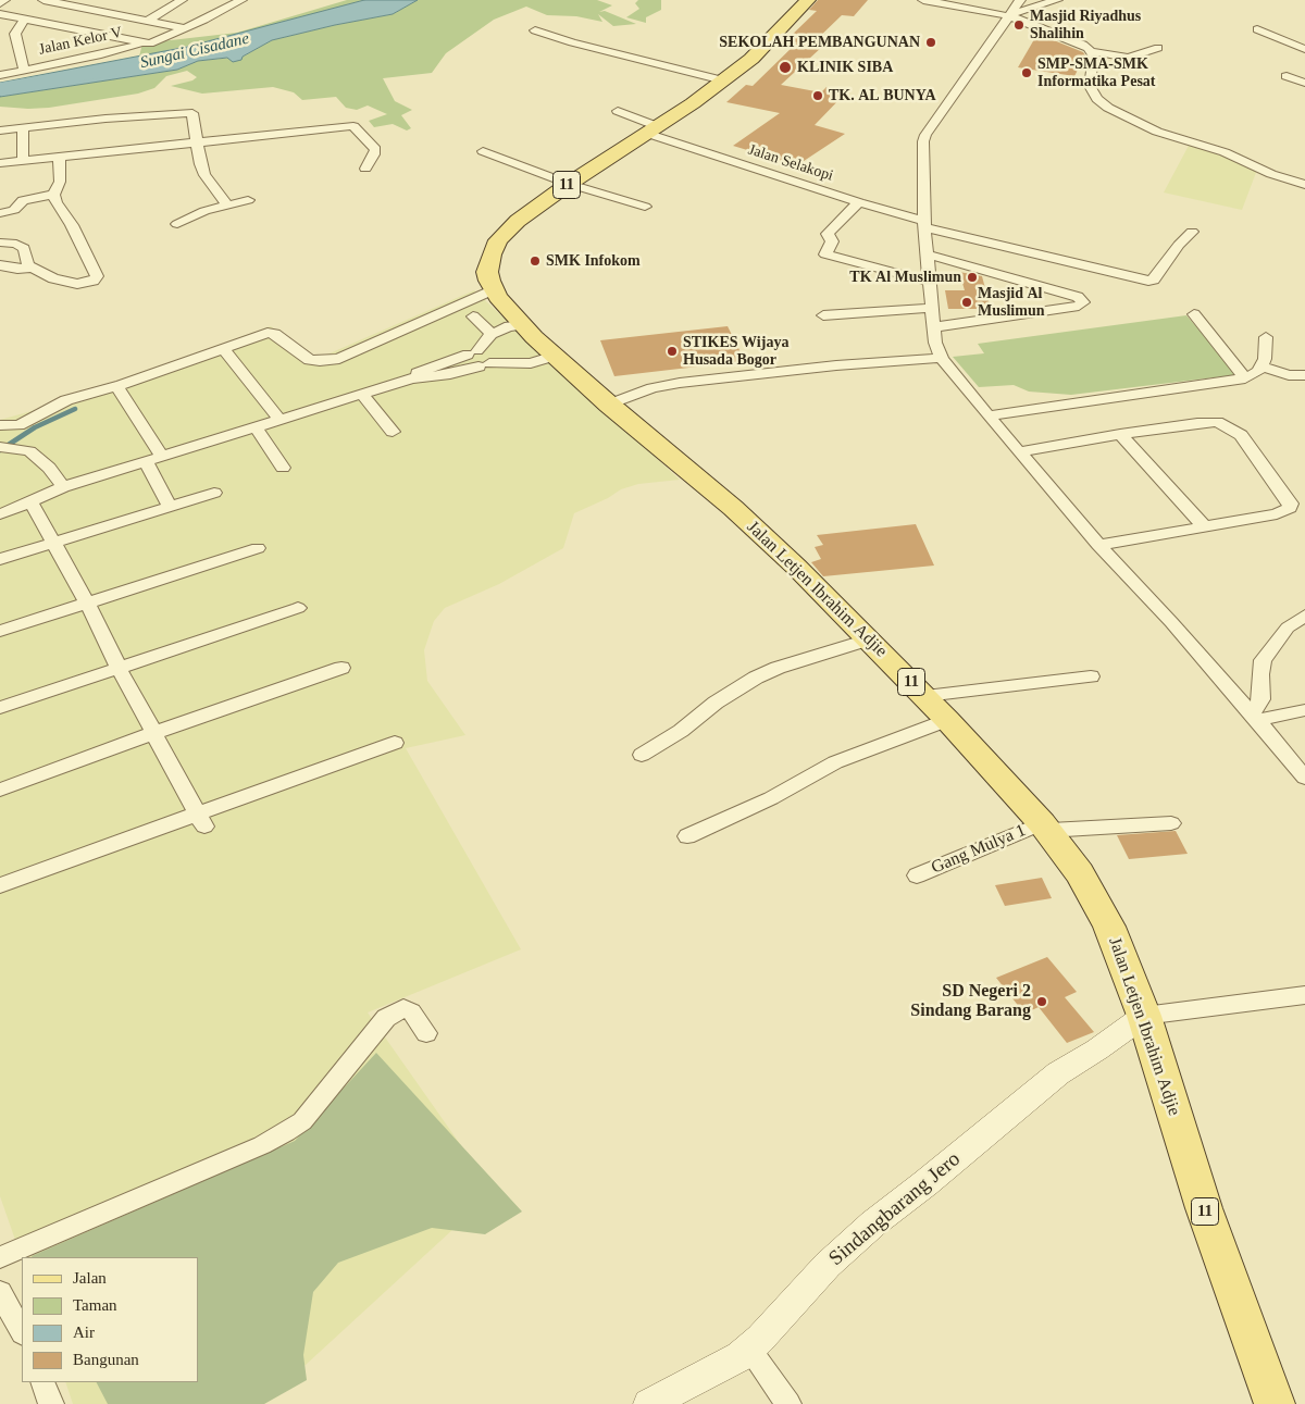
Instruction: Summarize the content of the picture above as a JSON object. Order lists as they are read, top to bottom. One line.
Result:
{"streets":{"main road":["11","Jalan Letjen Ibrahim Adjie"],"street":["Jalan Kelor V","Jalan Selakopi","Gang Mulya 1","Sindangbarang Jero"]},"crossings":[["Jalan Selakopi","Jalan Letjen Ibrahim Adjie"],["Jalan Letjen Ibrahim Adjie","Gang Mulya 1"],["Jalan Letjen Ibrahim Adjie","Sindangbarang Jero"]],"water":["Sungai Cisadane"],"places":["Masjid Riyadhus Shalihin","SEKOLAH PEMBANGUNAN","KLINIK SIBA","SMP-SMA-SMK Informatika Pesat","TK. AL BUNYA","SMK Infokom","TK Al Muslimun","Masjid Al Muslimun","STIKES Wijaya Husada Bogor","SD Negeri 2 Sindang Barang"],"legend":["Jalan","Taman","Air","Bangunan"]}
